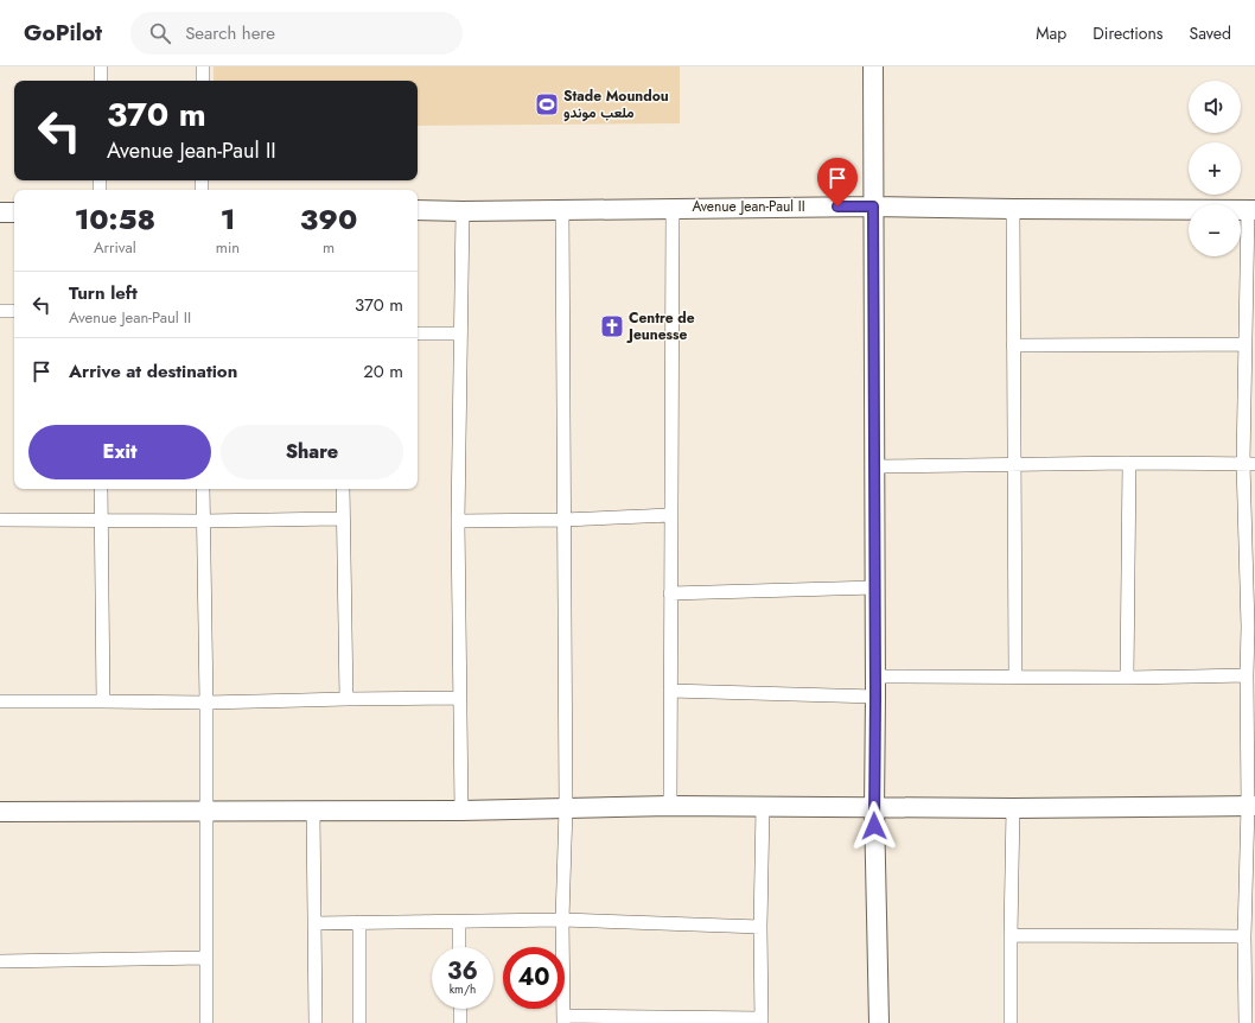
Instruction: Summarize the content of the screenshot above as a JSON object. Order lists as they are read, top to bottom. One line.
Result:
{"streets":{"street":["Avenue Jean-Paul II"]},"places":{"sports":["Stade Moundou ملعب موندو"],"church":["Centre de Jeunesse"]},"page":{"header":"GoPilot","search":"Search here","nav":["Map","Directions","Saved"],"map_buttons":["+","−"],"turn":["370 m","Avenue Jean-Paul II"],"eta":["10:58","Arrival","1","min","390","m"],"list":[{"name":"Turn left","note":"Avenue Jean-Paul II","value":"370 m"},{"name":"Arrive at destination","value":"20 m"}],"buttons":["Exit","Share"],"speed":"36 km/h","limit":"40"}}
